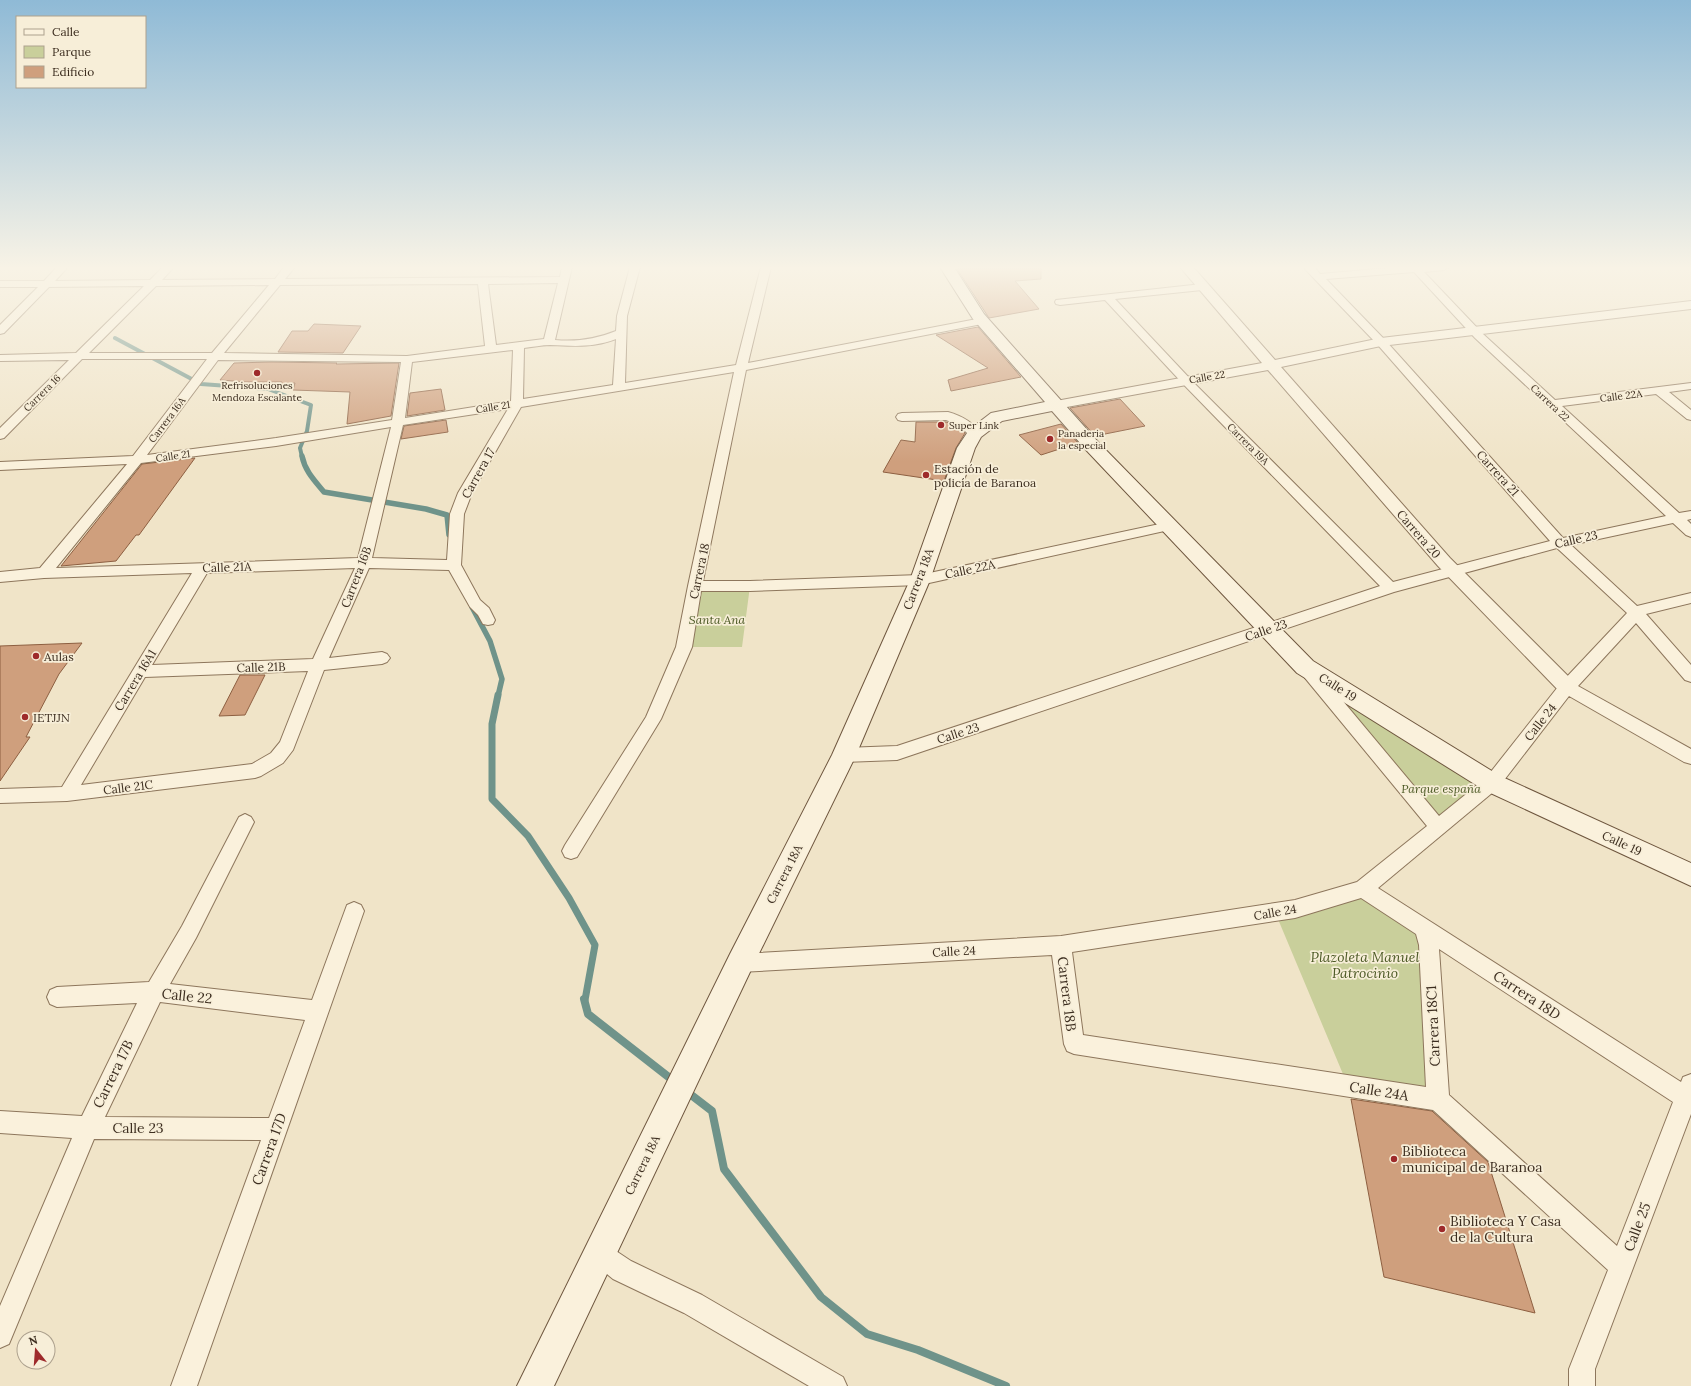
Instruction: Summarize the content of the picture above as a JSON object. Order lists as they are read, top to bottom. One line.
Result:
{"streets":{"main road":["Carrera 18A","Calle 19"],"street":["Calle 22","Carrera 16","Calle 22A","Carrera 22","Calle 21","Carrera 16A","Carrera 19A","Carrera 17","Carrera 21","Carrera 20","Calle 23","Calle 21A","Carrera 18","Carrera 16B","Calle 21B","Carrera 16A1","Calle 24","Calle 21C","Carrera 18B","Carrera 18D","Carrera 18C1","Carrera 17B","Calle 24A","Carrera 17D","Calle 25"]},"crossings":[["Calle 22","Carrera 19A"],["Calle 22","Carrera 21"],["Calle 22","Carrera 20"],["Calle 22","Carrera 18A"],["Calle 22","Calle 19"],["Calle 22","Carrera 17B"],["Calle 22","Carrera 17D"],["Calle 22A","Carrera 22"],["Calle 22A","Carrera 18"],["Calle 22A","Carrera 18A"],["Calle 22A","Calle 19"],["Carrera 22","Calle 23"],["Calle 21","Carrera 16A"],["Calle 21","Carrera 17"],["Calle 21","Carrera 18"],["Calle 21","Carrera 16B"],["Carrera 16A","Calle 21A"],["Carrera 19A","Calle 23"],["Carrera 17","Calle 21A"],["Carrera 21","Calle 23"],["Carrera 21","Calle 24"],["Carrera 20","Calle 23"],["Carrera 20","Calle 24"],["Calle 23","Carrera 18A"],["Calle 23","Calle 19"],["Calle 23","Carrera 17B"],["Calle 23","Carrera 17D"],["Calle 21A","Carrera 16B"],["Calle 21A","Carrera 16A1"],["Carrera 16B","Calle 21B"],["Carrera 16B","Calle 21C"],["Carrera 18A","Calle 19"],["Carrera 18A","Calle 24"],["Calle 21B","Carrera 16A1"],["Carrera 16A1","Calle 21C"],["Calle 19","Calle 24"],["Calle 24","Carrera 18B"],["Calle 24","Carrera 18D"],["Carrera 18B","Calle 24A"],["Carrera 18D","Carrera 18C1"],["Carrera 18D","Calle 25"],["Carrera 18C1","Calle 24A"]],"parks":["Santa Ana","Parque españa","Plazoleta Manuel Patrocinio"],"places":["Refrisoluciones Mendoza Escalante","Super Link","Panaderia la especial","Estación de policía de Baranoa","Aulas","IETJJN","Biblioteca municipal de Baranoa","Biblioteca Y Casa de la Cultura"],"legend":["Calle","Parque","Edificio"],"north":"top"}
